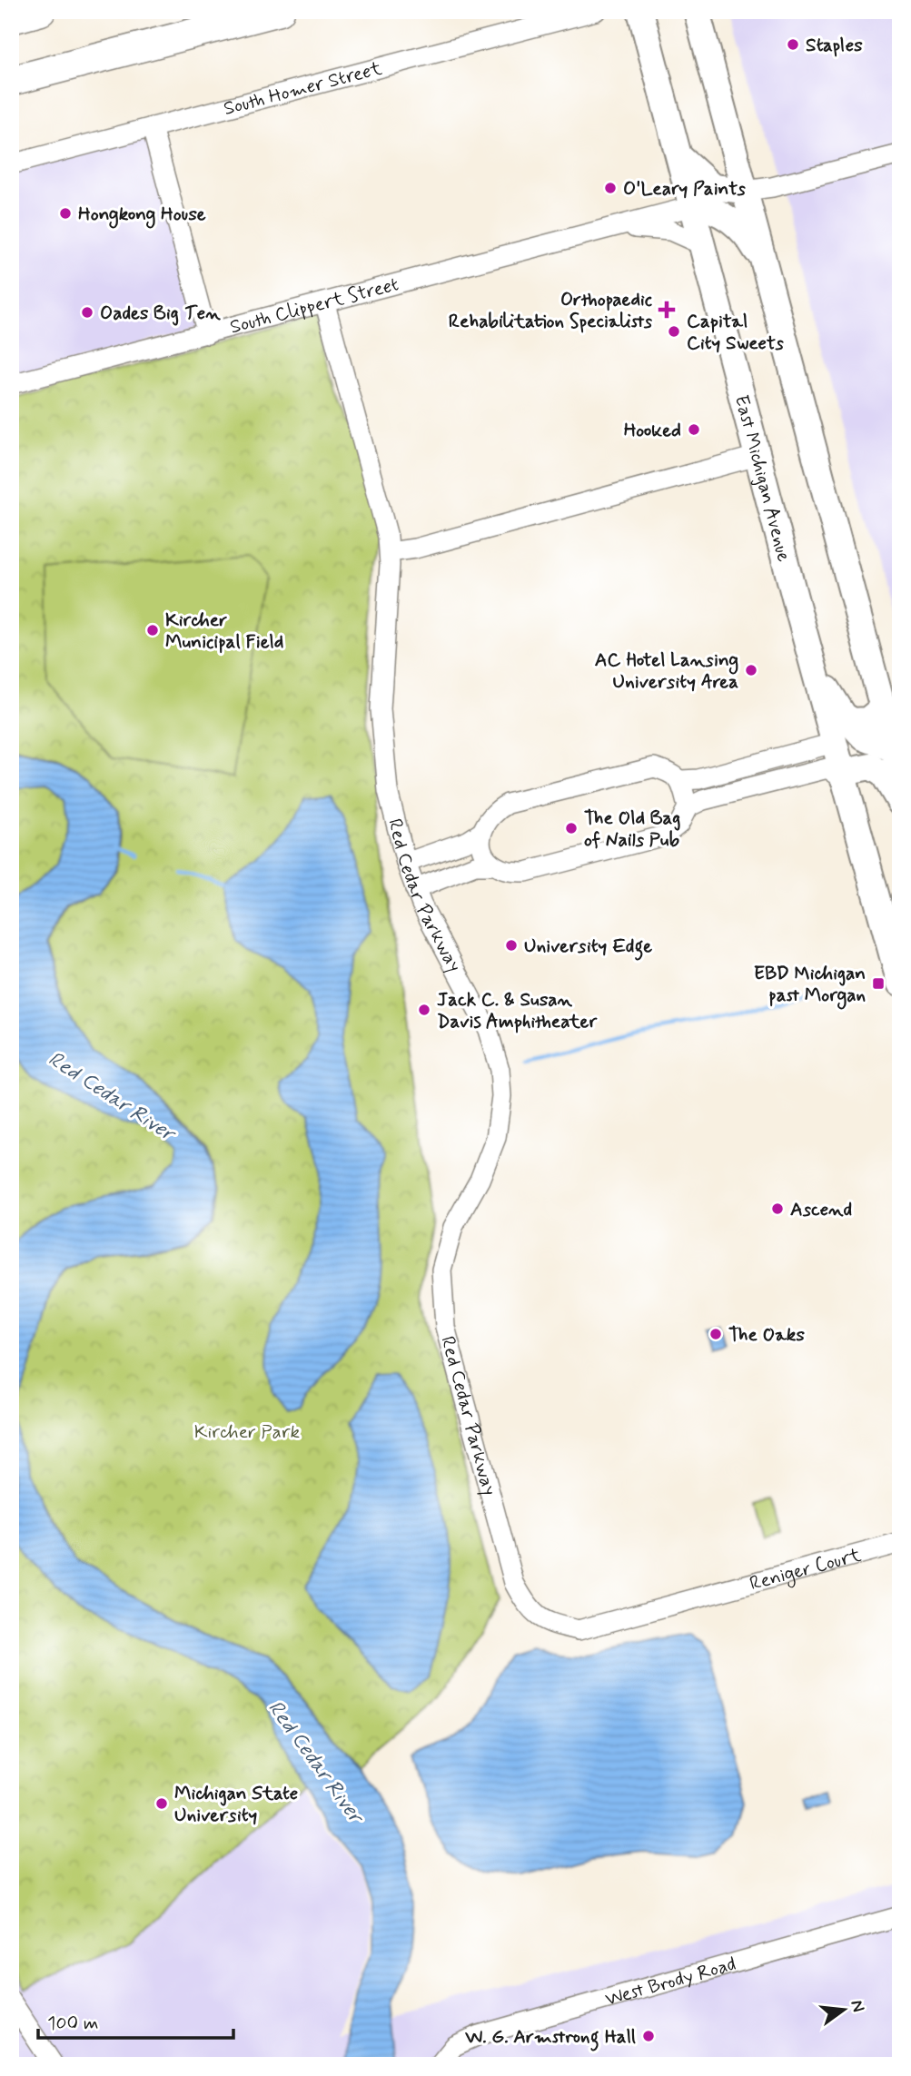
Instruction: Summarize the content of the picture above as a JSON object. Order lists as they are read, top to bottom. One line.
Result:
{"streets":{"main road":["East Michigan Avenue"],"street":["South Homer Street","South Clippert Street","Red Cedar Parkway","Reniger Court","West Brody Road"]},"crossings":[["South Clippert Street","East Michigan Avenue"],["South Clippert Street","Red Cedar Parkway"],["Red Cedar Parkway","Reniger Court"]],"water":["Red Cedar River"],"parks":["Kircher Park"],"places":{"other":["Staples","O'Leary Paints","Hongkong House","Oades Big Ten","Capital City Sweets","Hooked","Kircher Municipal Field","AC Hotel Lansing University Area","The Old Bag of Nails Pub","University Edge","Jack C. & Susan Davis Amphitheater","Ascend","The Oaks","Michigan State University","W. G. Armstrong Hall"],"health":["Orthopaedic Rehabilitation Specialists"],"transit":["EBD Michigan past Morgan"]},"scale_bar":"100 m","north":"right"}
